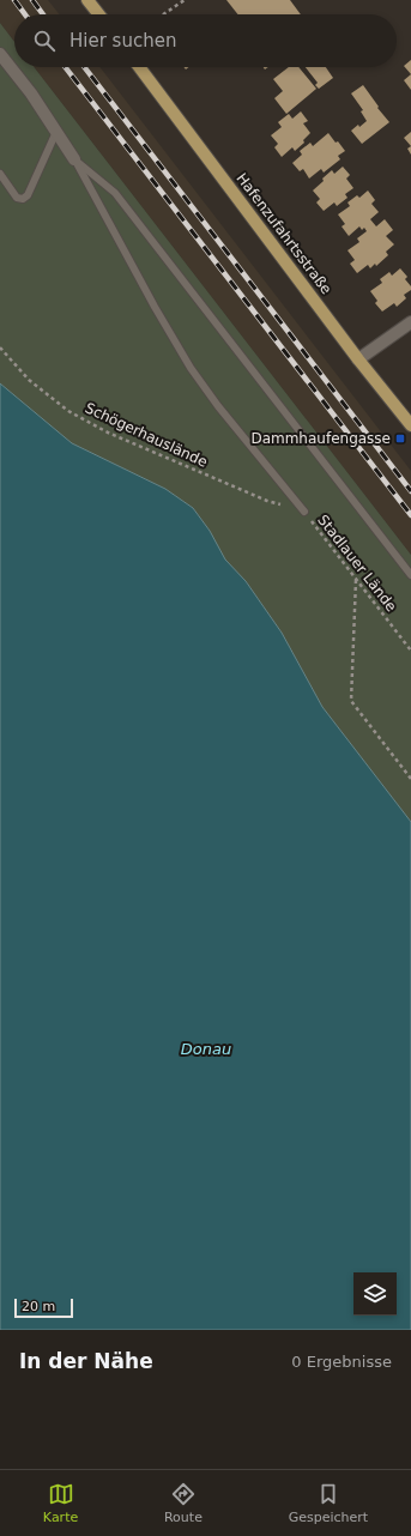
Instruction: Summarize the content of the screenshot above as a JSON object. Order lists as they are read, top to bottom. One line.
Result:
{"streets":{"main road":["Hafenzufahrtsstraße"],"path":["Schögerhauslände","Stadlauer Lände"]},"crossings":[["Schögerhauslände","Stadlauer Lände"]],"water":["Donau"],"places":{"transit":["Dammhaufengasse"]},"scale_bar":"20 m","page":{"search":"Hier suchen","scale":"20 m","heading":["In der Nähe","0 Ergebnisse"],"nav":["Karte","Route","Gespeichert"]}}
